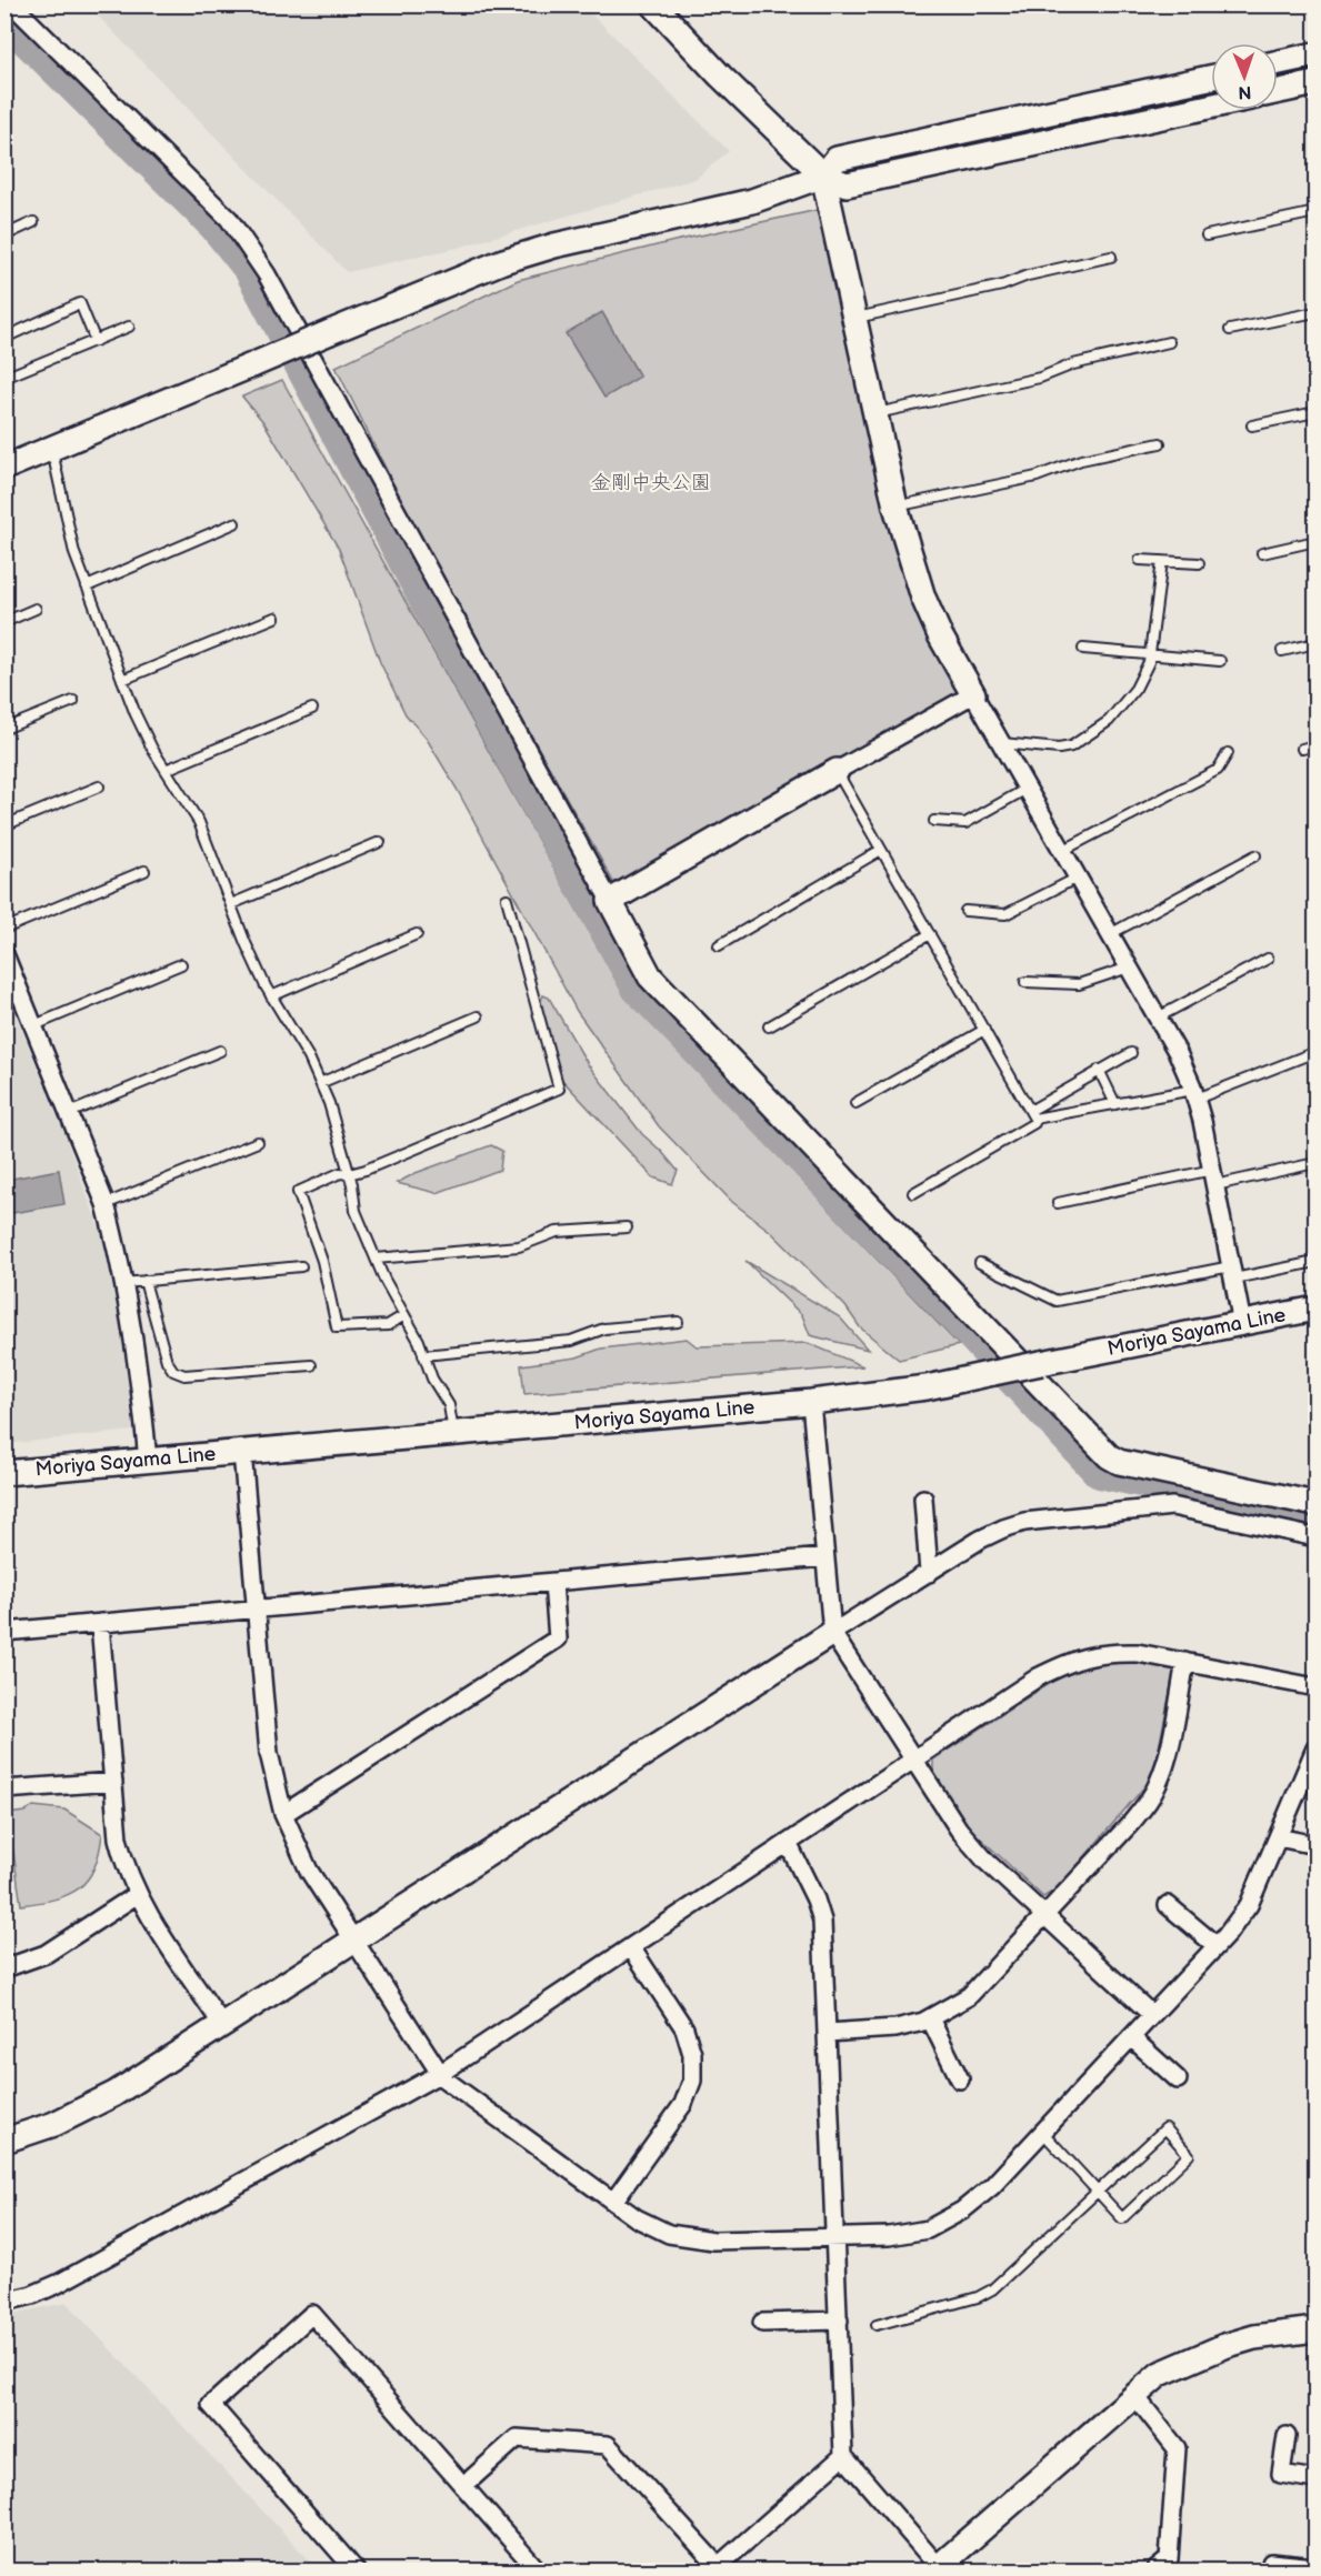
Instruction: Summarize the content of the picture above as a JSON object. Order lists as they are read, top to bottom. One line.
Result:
{"streets":{"street":["Moriya Sayama Line"]},"parks":["金剛中央公園"],"north":"bottom"}
